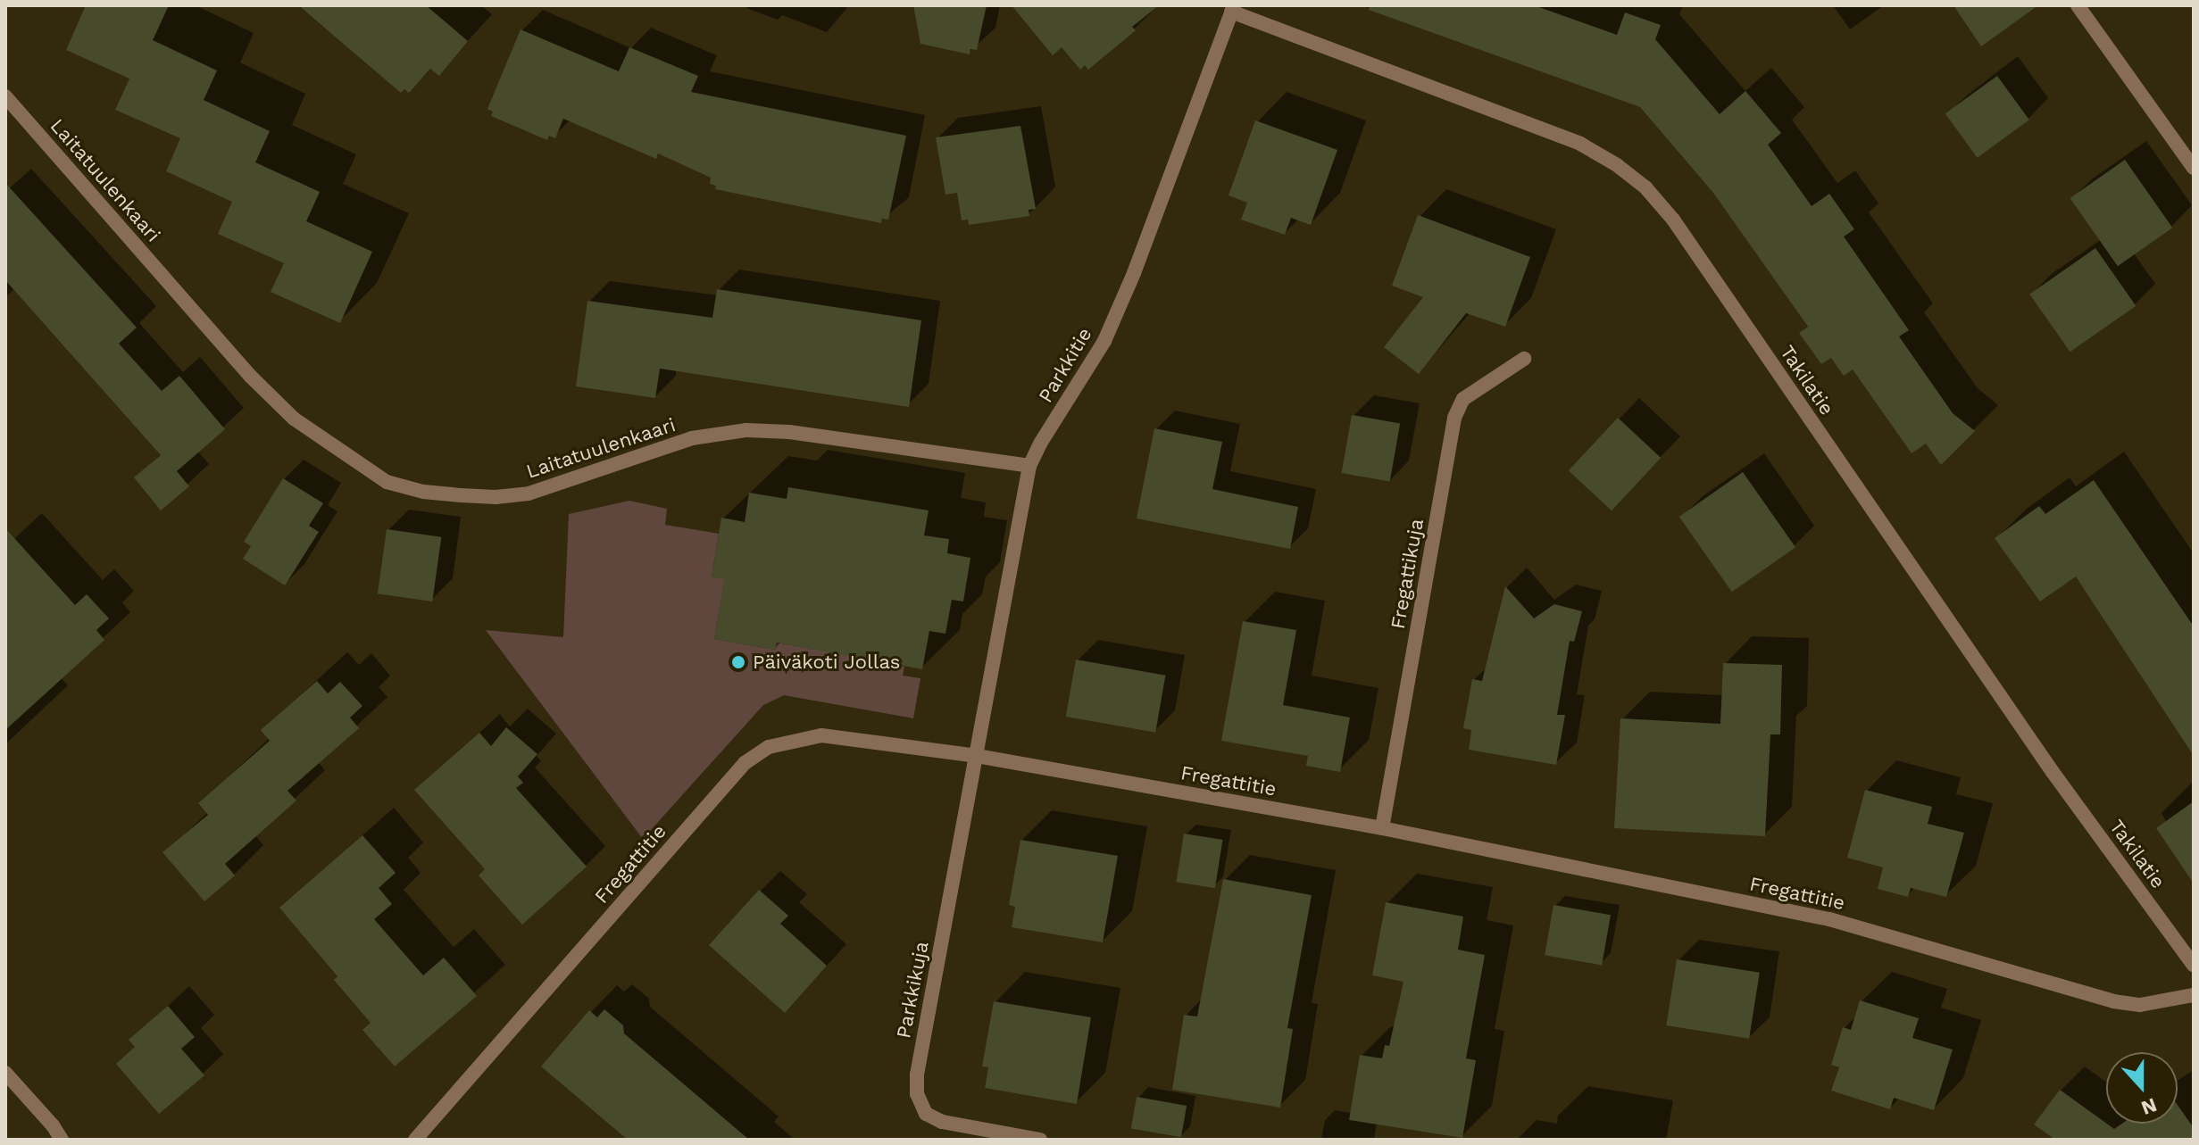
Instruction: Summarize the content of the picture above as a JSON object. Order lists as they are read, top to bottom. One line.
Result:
{"streets":{"street":["Laitatuulenkaari","Parkkitie","Takilatie","Fregattikuja","Fregattitie","Parkkikuja"]},"crossings":[["Laitatuulenkaari","Parkkitie"],["Parkkitie","Takilatie"],["Parkkitie","Fregattitie"],["Parkkitie","Parkkikuja"],["Fregattikuja","Fregattitie"],["Fregattitie","Parkkikuja"]],"places":["Päiväkoti Jollas"],"north":"bottom"}
